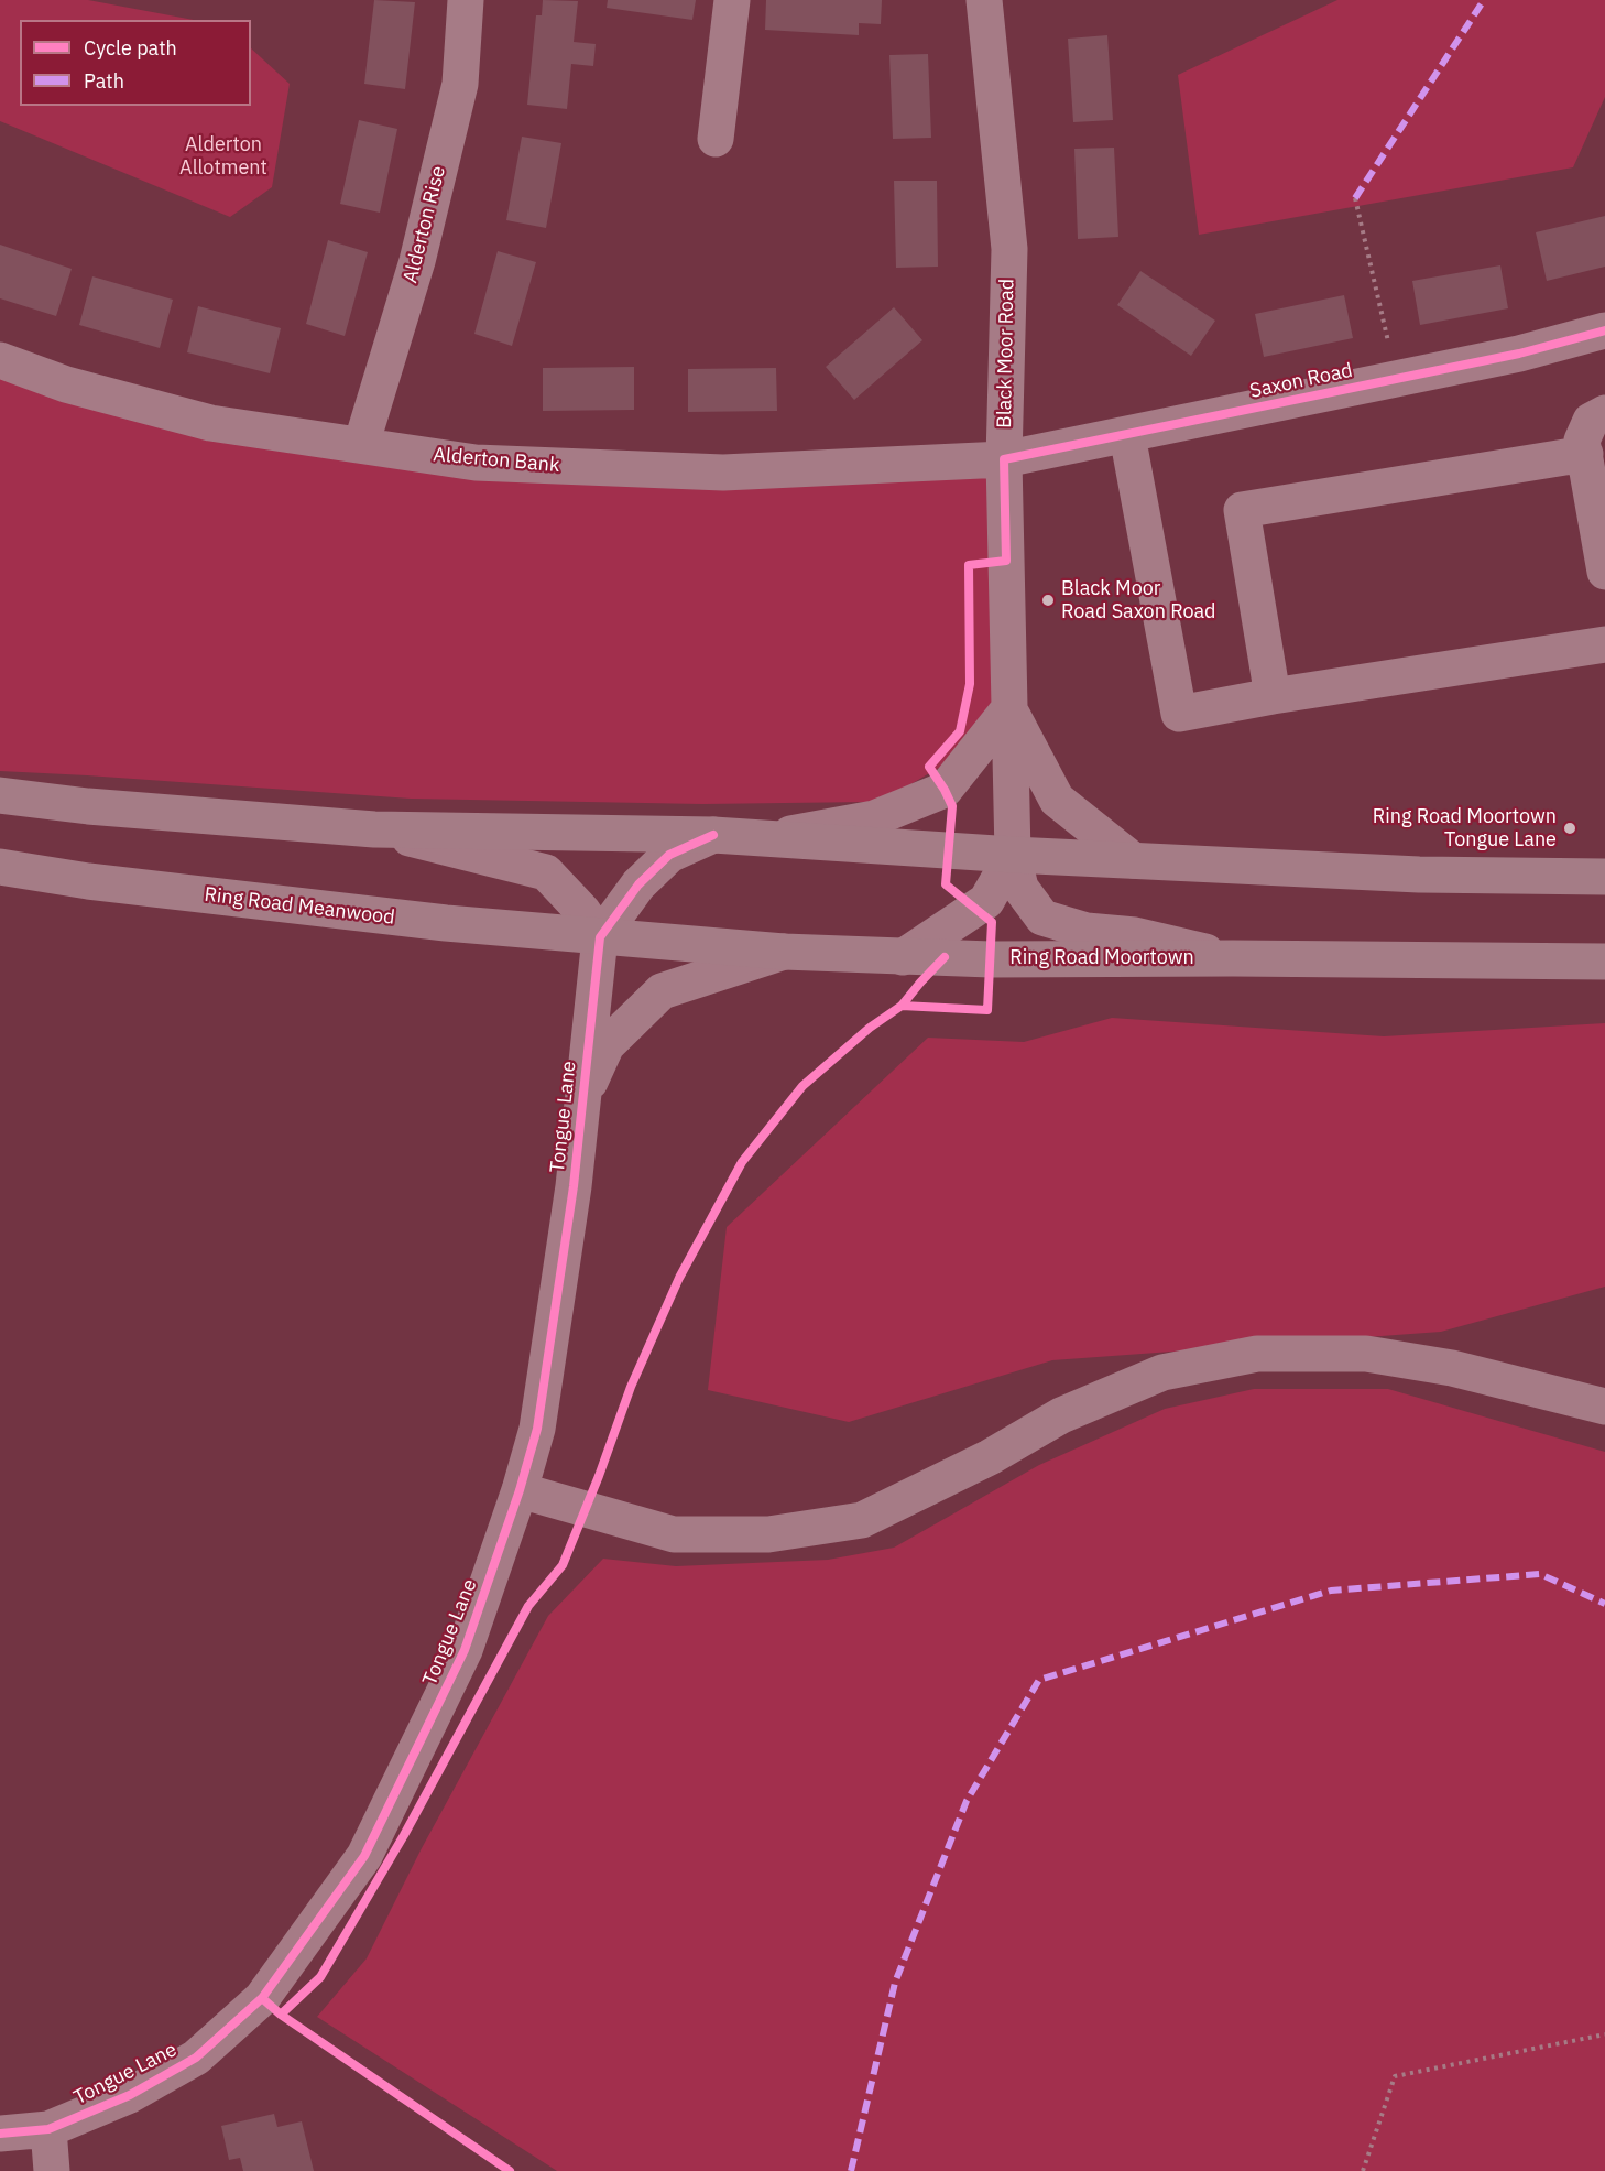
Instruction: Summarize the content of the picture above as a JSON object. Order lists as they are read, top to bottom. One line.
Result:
{"streets":{"highway":["Ring Road Meanwood","Ring Road Moortown"],"street":["Alderton Rise","Black Moor Road","Saxon Road","Alderton Bank","Tongue Lane"]},"crossings":[["Alderton Rise","Alderton Bank"],["Black Moor Road","Saxon Road"],["Black Moor Road","Alderton Bank"],["Black Moor Road","Ring Road Moortown"],["Saxon Road","Alderton Bank"],["Ring Road Meanwood","Ring Road Moortown"],["Ring Road Meanwood","Tongue Lane"],["Ring Road Moortown","Tongue Lane"]],"parks":["Alderton Allotment"],"places":["Black Moor Road Saxon Road","Ring Road Moortown Tongue Lane"],"legend":["Cycle path","Path"]}
